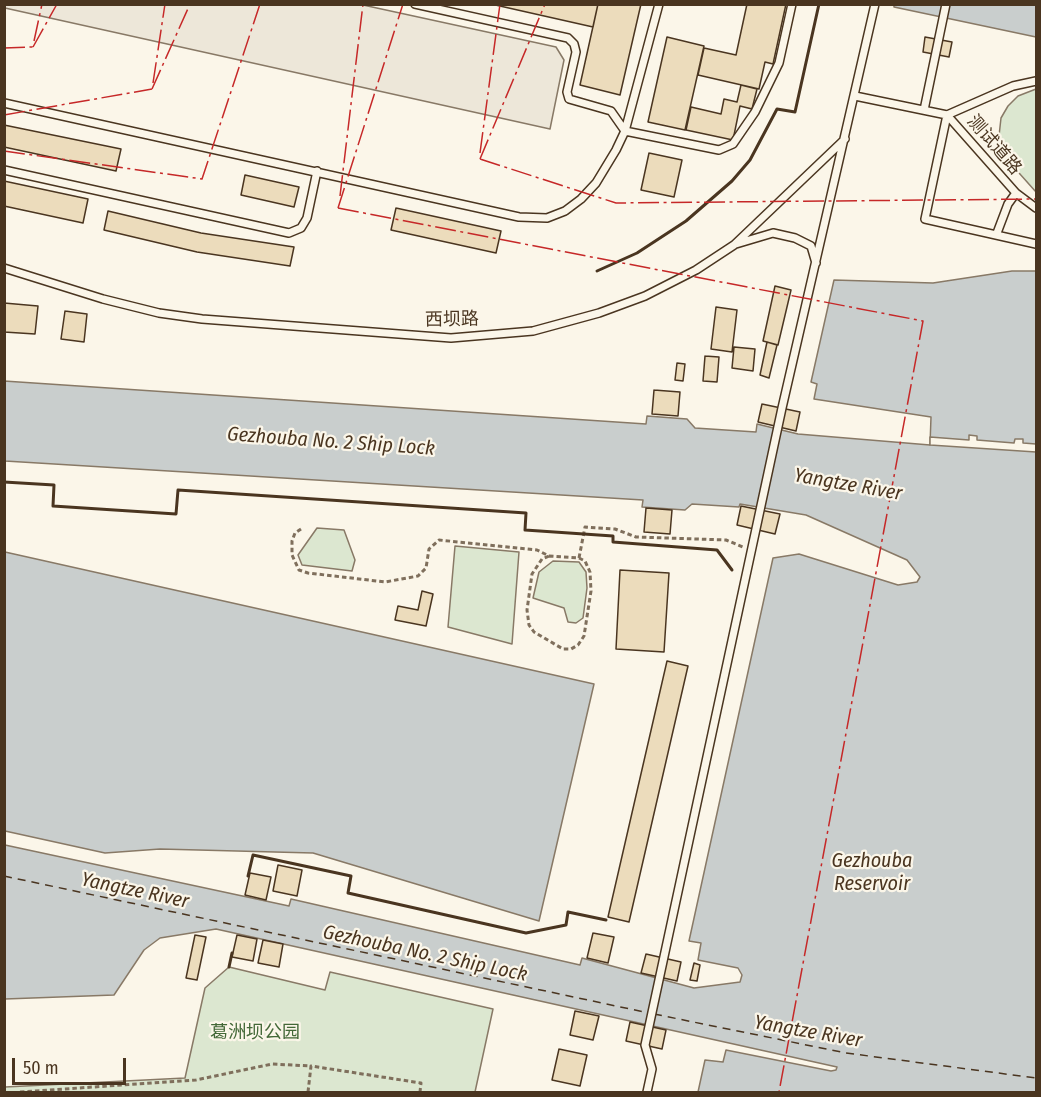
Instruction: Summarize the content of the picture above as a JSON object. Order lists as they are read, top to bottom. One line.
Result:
{"streets":{"lane":["测试道路","西坝路"]},"water":["Gezhouba No. 2 Ship Lock","Yangtze River","Gezhouba Reservoir"],"parks":["葛洲坝公园"],"scale_bar":"50 m"}
